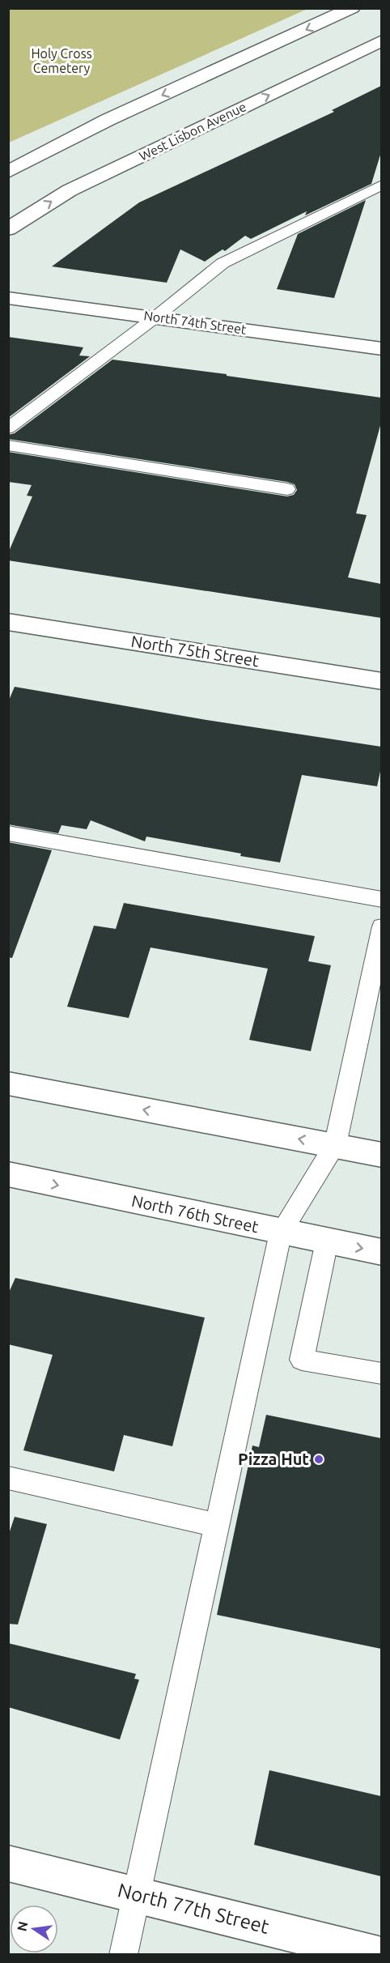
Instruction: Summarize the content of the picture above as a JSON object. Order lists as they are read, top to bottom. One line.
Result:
{"streets":{"main road":["West Lisbon Avenue","North 74th Street","North 75th Street","North 76th Street","North 77th Street"]},"parks":["Holy Cross Cemetery"],"places":["Pizza Hut"],"north":"left"}
